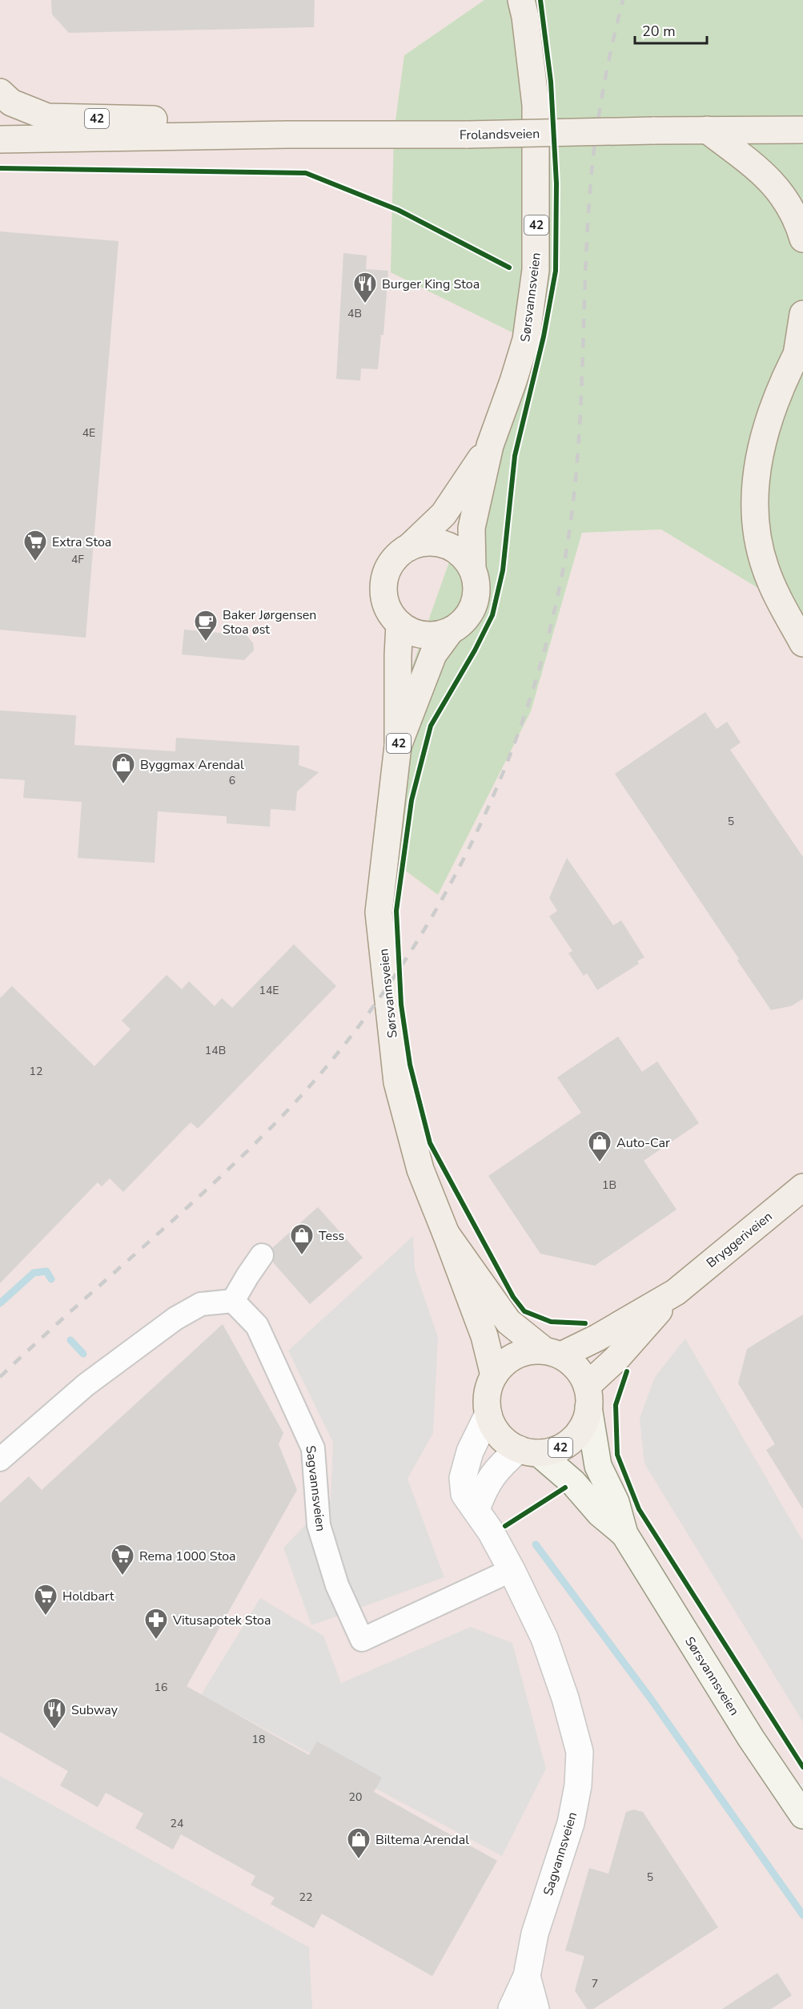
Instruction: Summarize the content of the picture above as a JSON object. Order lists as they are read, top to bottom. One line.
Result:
{"streets":{"main road":["42","Frolandsveien","Sørsvannsveien","Bryggeriveien"],"street":["Sagvannsveien"]},"crossings":[["42","Sørsvannsveien"],["42","Bryggeriveien"],["42","Sagvannsveien"],["Sørsvannsveien","Bryggeriveien"],["Sørsvannsveien","Sagvannsveien"],["Bryggeriveien","Sagvannsveien"]],"places":{"restaurant":["Burger King Stoa","Subway"],"supermarket":["Extra Stoa","Rema 1000 Stoa","Holdbart"],"cafe":["Baker Jørgensen Stoa øst"],"shop":["Byggmax Arendal","Auto-Car","Tess","Biltema Arendal"],"pharmacy":["Vitusapotek Stoa"]},"house_numbers":["4B","4E","4F","6","5","14E","14B","12","1B","16","18","20","24","5","22","7"],"scale_bar":"20 m"}
